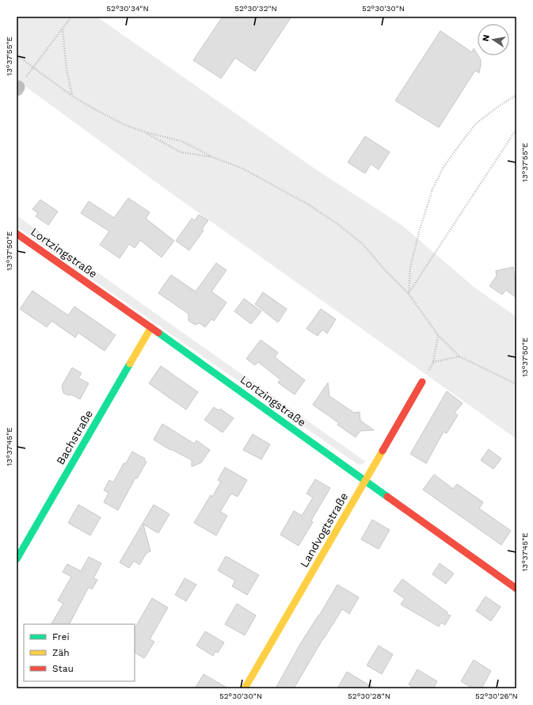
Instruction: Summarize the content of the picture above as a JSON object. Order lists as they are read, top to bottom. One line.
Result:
{"streets":{"street":["Lortzingstraße","Bachstraße","Landvogtstraße"]},"crossings":[["Lortzingstraße","Bachstraße"],["Lortzingstraße","Landvogtstraße"]],"legend":["Frei","Zäh","Stau"],"north":"left","coordinates":["52°30'34\"N","52°30'32\"N","52°30'30\"N","13°37'55\"E","13°37'50\"E","13°37'45\"E","52°30'28\"N","52°30'26\"N"]}
